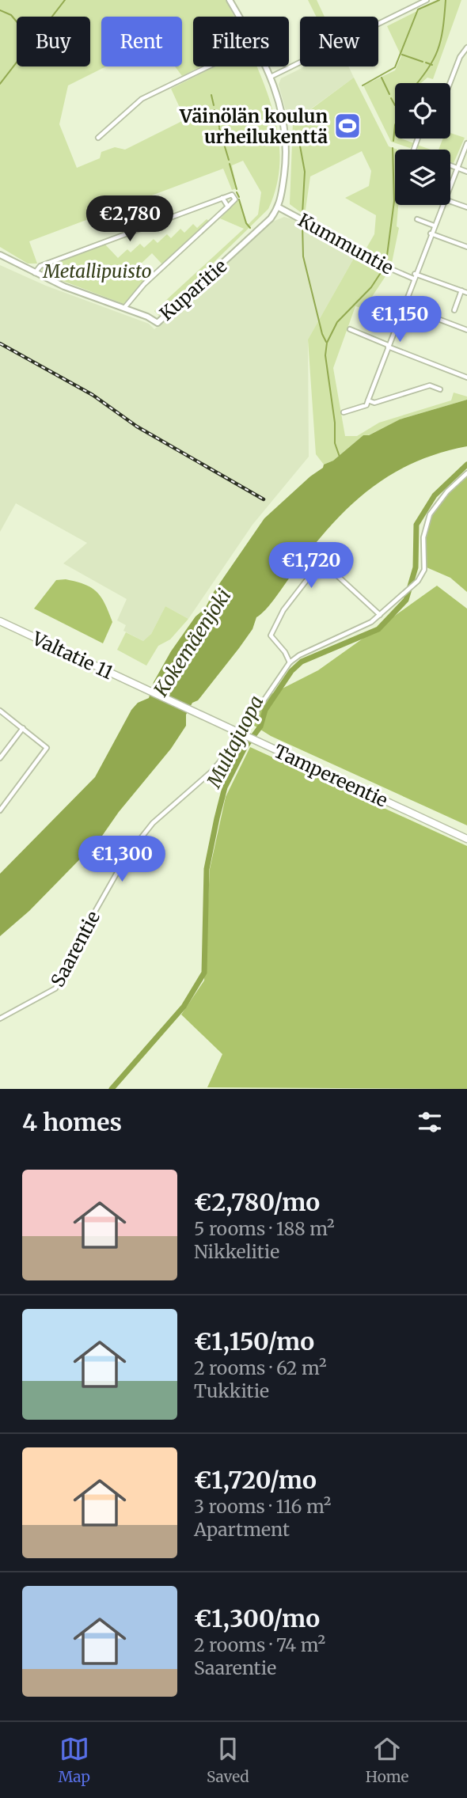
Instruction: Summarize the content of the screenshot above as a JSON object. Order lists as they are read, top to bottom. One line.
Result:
{"streets":{"highway":["Valtatie 11","Tampereentie"],"street":["Kummuntie","Kuparitie","Saarentie"]},"crossings":[["Kummuntie","Kuparitie"],["Valtatie 11","Tampereentie"],["Tampereentie","Saarentie"]],"water":["Kokemäenjoki","Multajuopa"],"parks":["Metallipuisto"],"places":{"sports":["Väinölän koulun urheilukenttä"]},"page":{"chip":["Buy","Rent","Filters","New"],"price":["€2,780","€1,150","€1,720","€1,300"],"heading":"4 homes","list":[{"name":"€2,780/mo","note":"5 rooms · 188 m² · Nikkelitie"},{"name":"€1,150/mo","note":"2 rooms · 62 m² · Tukkitie"},{"name":"€1,720/mo","note":"3 rooms · 116 m² · Apartment"},{"name":"€1,300/mo","note":"2 rooms · 74 m² · Saarentie"}],"tabs":["Map","Saved","Home"]}}
